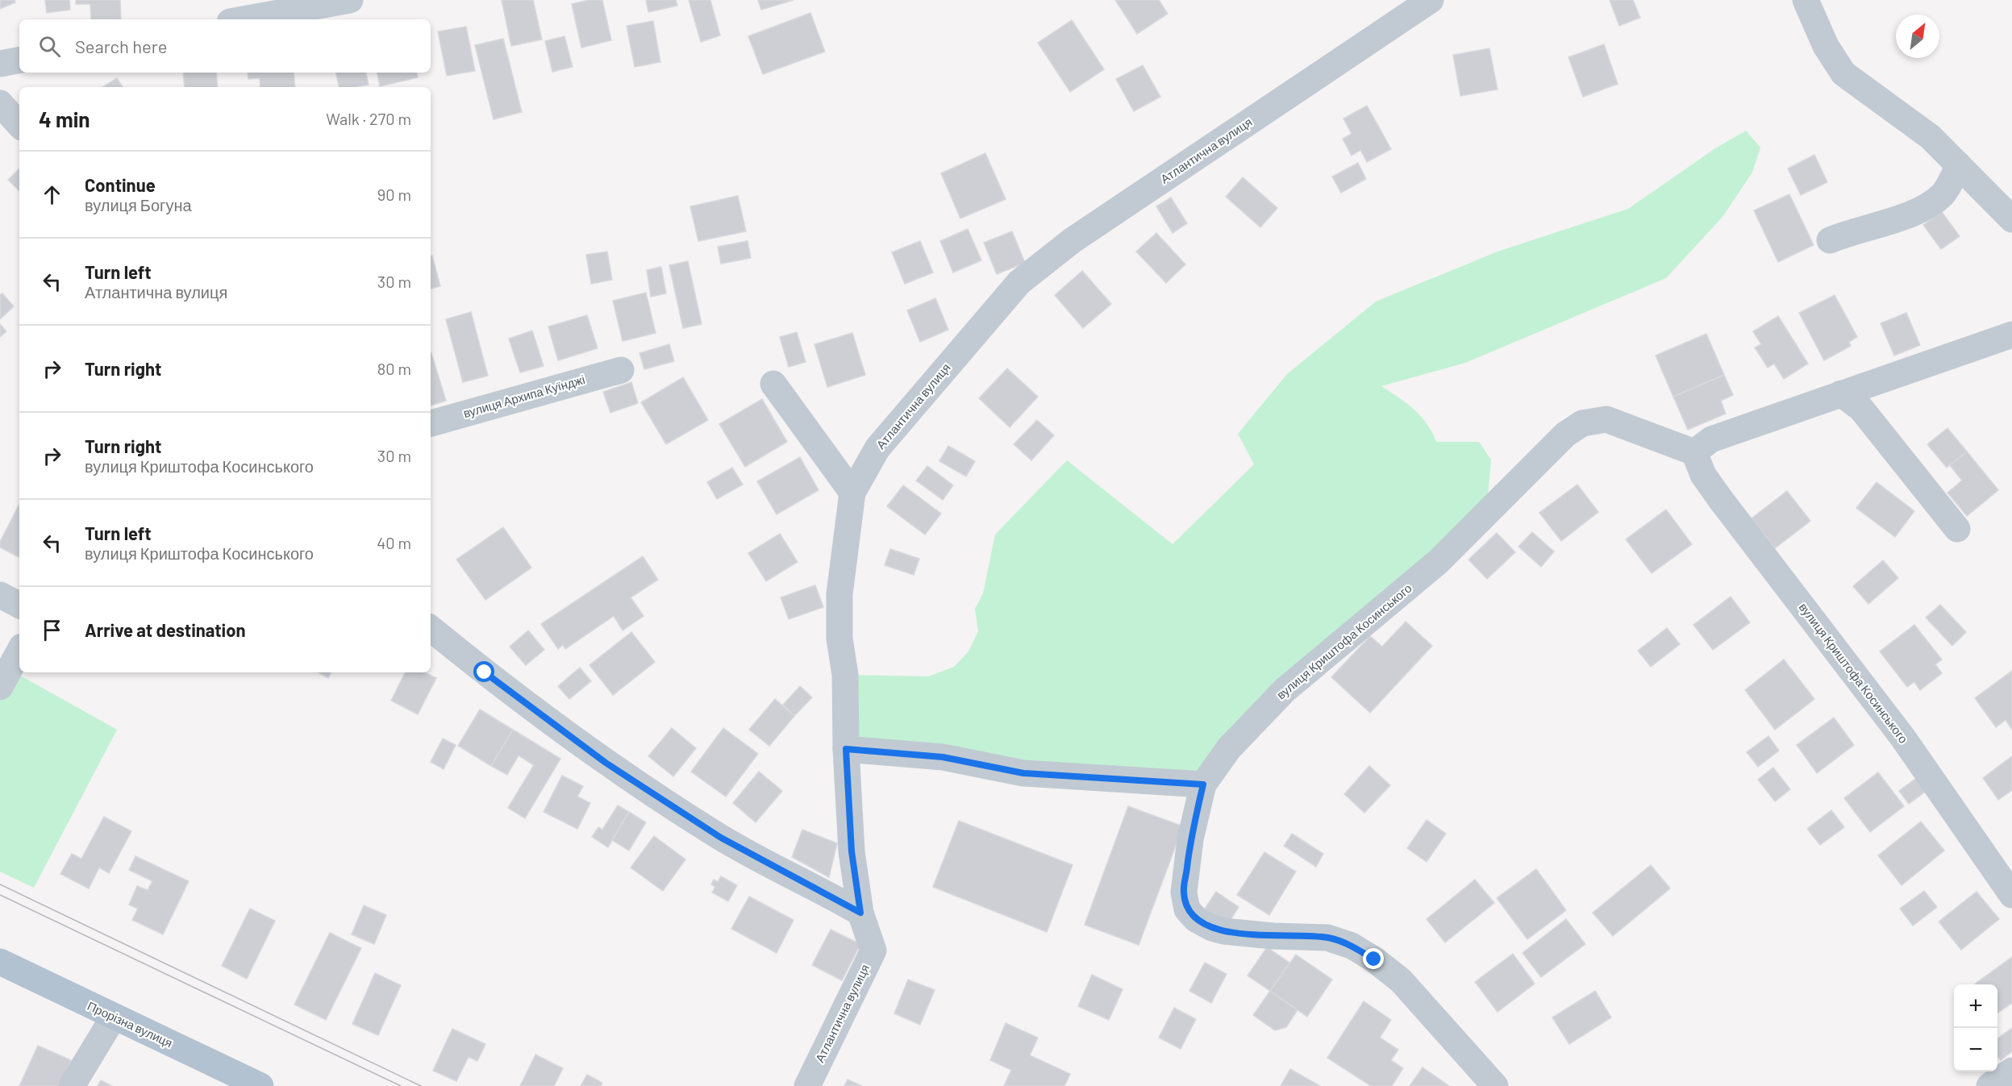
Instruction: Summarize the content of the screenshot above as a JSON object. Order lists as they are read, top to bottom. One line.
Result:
{"streets":{"main road":["Прорізна вулиця"],"street":["Атлантична вулиця","вулиця Архипа Куїнджі","вулиця Криштофа Косинського"]},"north":"top right","page":{"search":"Search here","heading":["4 min","Walk · 270 m"],"list":[["Continue","вулиця Богуна","90 m"],["Turn left","Атлантична вулиця","30 m"],["Turn right","80 m"],["Turn right","вулиця Криштофа Косинського","30 m"],["Turn left","вулиця Криштофа Косинського","40 m"],"Arrive at destination"],"map_buttons":["+","−"]}}
